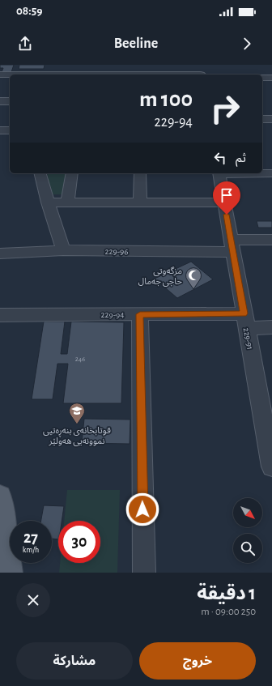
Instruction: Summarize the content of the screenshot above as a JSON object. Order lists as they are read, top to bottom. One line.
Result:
{"streets":{"street":["229-96","229-94","229-91"]},"crossings":[["229-96","229-91"],["229-94","229-91"]],"places":{"mosque":["مزگەوتی حاجی جەمال"],"school or university":["قوتابخانەی بنەڕەتیی نموونەیی هەولێر"]},"house_numbers":["246"],"north":"bottom right","page":{"status":"08:59","header":"Beeline","turn":["100 m","229-94"],"then":"ثم","speed":"27 km/h","limit":"30","heading":["1 دقيقة","250 m · 09:00"],"buttons":["خروج","مشاركة"]}}
